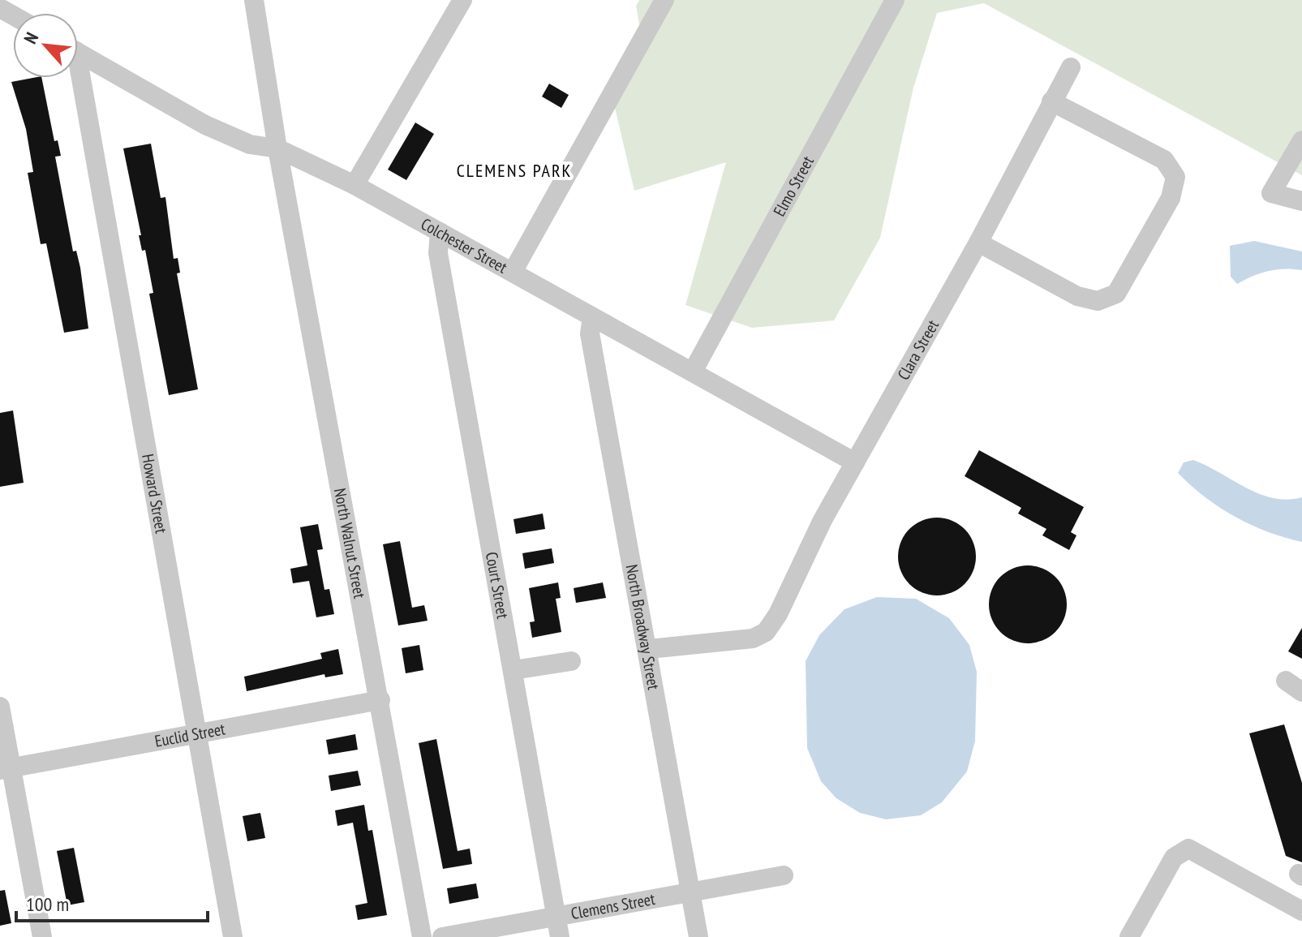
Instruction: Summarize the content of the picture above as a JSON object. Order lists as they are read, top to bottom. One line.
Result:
{"streets":{"street":["Elmo Street","Colchester Street","Clara Street","Howard Street","North Walnut Street","Court Street","North Broadway Street","Euclid Street","Clemens Street"]},"crossings":[["Elmo Street","Colchester Street"],["Colchester Street","Clara Street"],["Colchester Street","North Walnut Street"],["Colchester Street","Court Street"],["Colchester Street","North Broadway Street"],["Clara Street","North Broadway Street"],["Howard Street","Euclid Street"],["North Walnut Street","Euclid Street"],["Court Street","Clemens Street"],["North Broadway Street","Clemens Street"]],"districts":["CLEMENS PARK"],"scale_bar":"100 m","north":"top left"}
